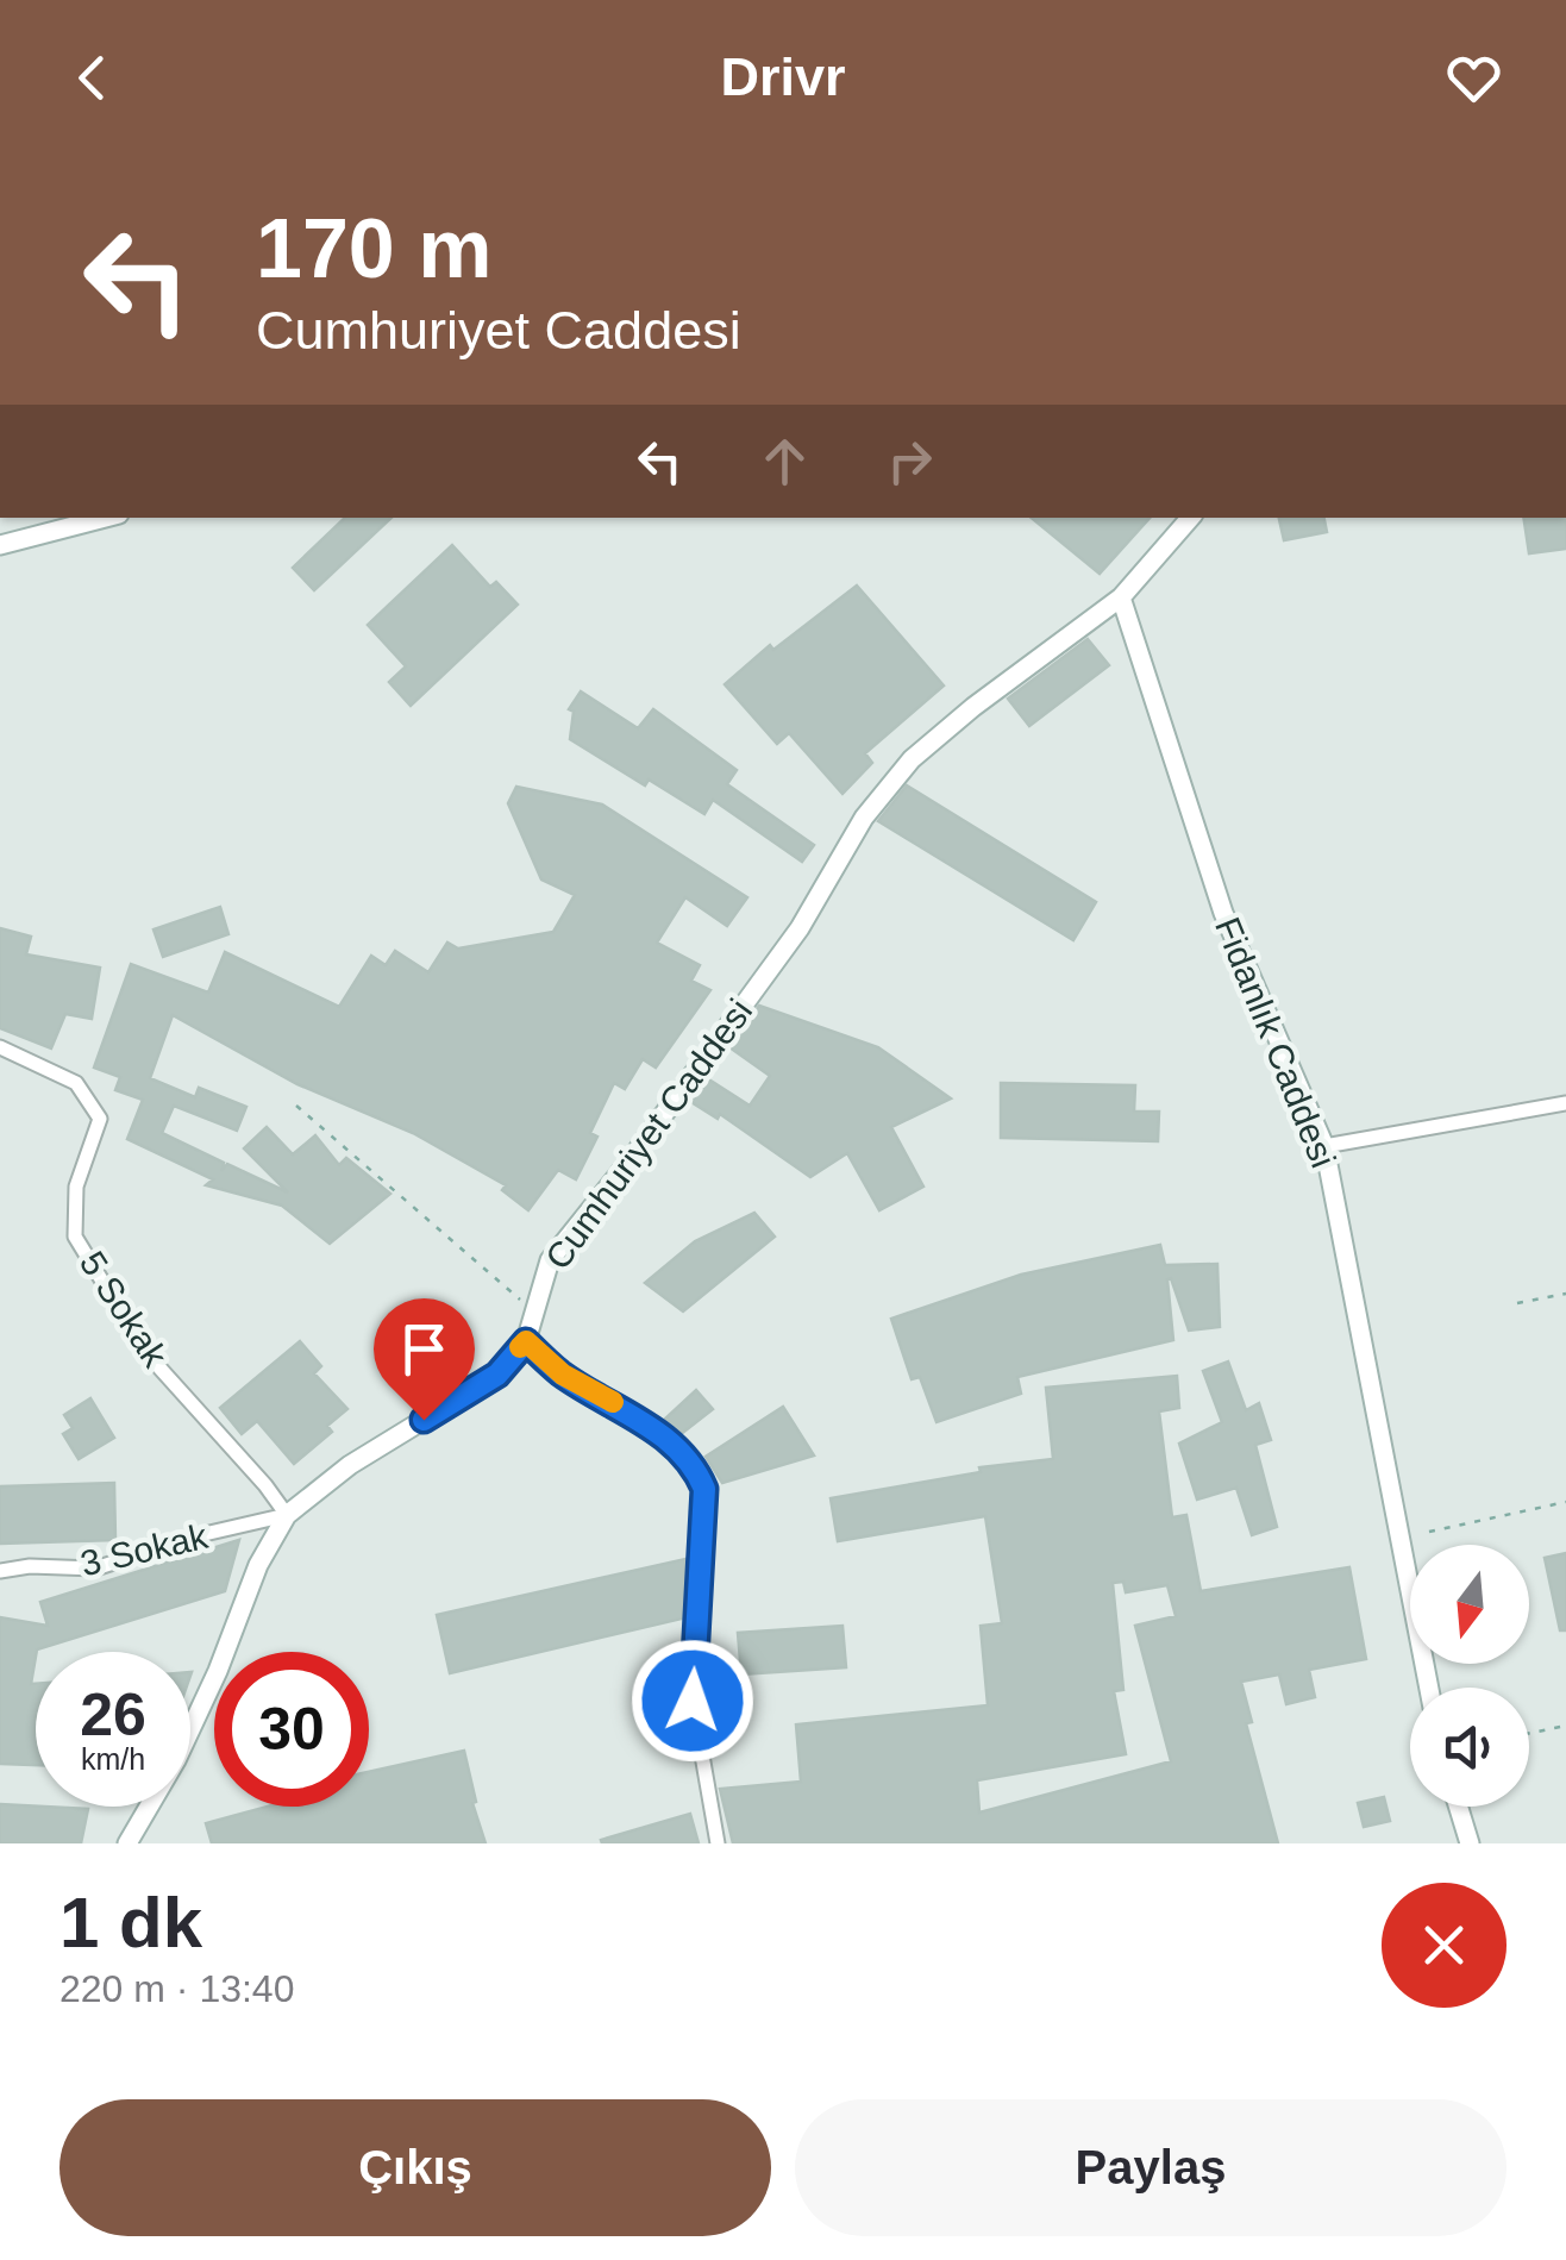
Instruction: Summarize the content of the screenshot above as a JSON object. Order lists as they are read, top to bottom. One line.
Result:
{"streets":{"street":["Fidanlık Caddesi","Cumhuriyet Caddesi","5 Sokak","3 Sokak"]},"crossings":[["Fidanlık Caddesi","Cumhuriyet Caddesi"],["Cumhuriyet Caddesi","5 Sokak"],["Cumhuriyet Caddesi","3 Sokak"],["5 Sokak","3 Sokak"]],"north":"bottom","page":{"header":"Drivr","turn":["170 m","Cumhuriyet Caddesi"],"speed":"26 km/h","limit":"30","heading":["1 dk","220 m · 13:40"],"buttons":["Çıkış","Paylaş"]}}
